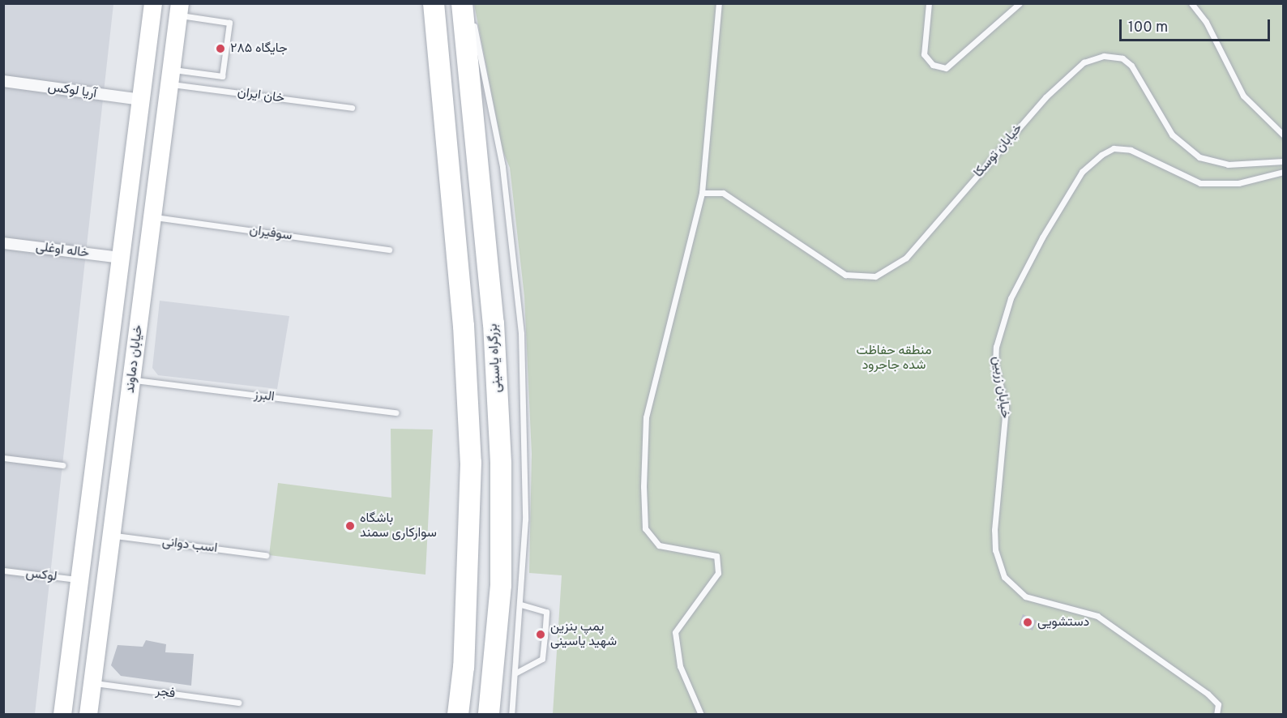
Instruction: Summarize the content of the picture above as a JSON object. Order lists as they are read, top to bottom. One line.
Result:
{"streets":{"highway":["بزرگراه یاسینی"],"main road":["خیابان دماوند"],"street":["آریا لوکس","خاله اوغلی"],"lane":["خان ایران","خیابان توسکا","سوفیران","خیابان زربین","البرز","اسب دوانی","لوکس","فجر"]},"crossings":[["آریا لوکس","خیابان دماوند"],["خان ایران","خیابان دماوند"],["سوفیران","خیابان دماوند"],["خاله اوغلی","خیابان دماوند"],["خیابان دماوند","البرز"],["خیابان دماوند","اسب دوانی"],["خیابان دماوند","لوکس"],["خیابان دماوند","فجر"]],"parks":["منطقه حفاظت شده جاجرود"],"places":["جایگاه ۲۸۵","باشگاه سوارکاری سمند","دستشویی","پمپ بنزین شهید یاسینی"],"scale_bar":"100 m"}
